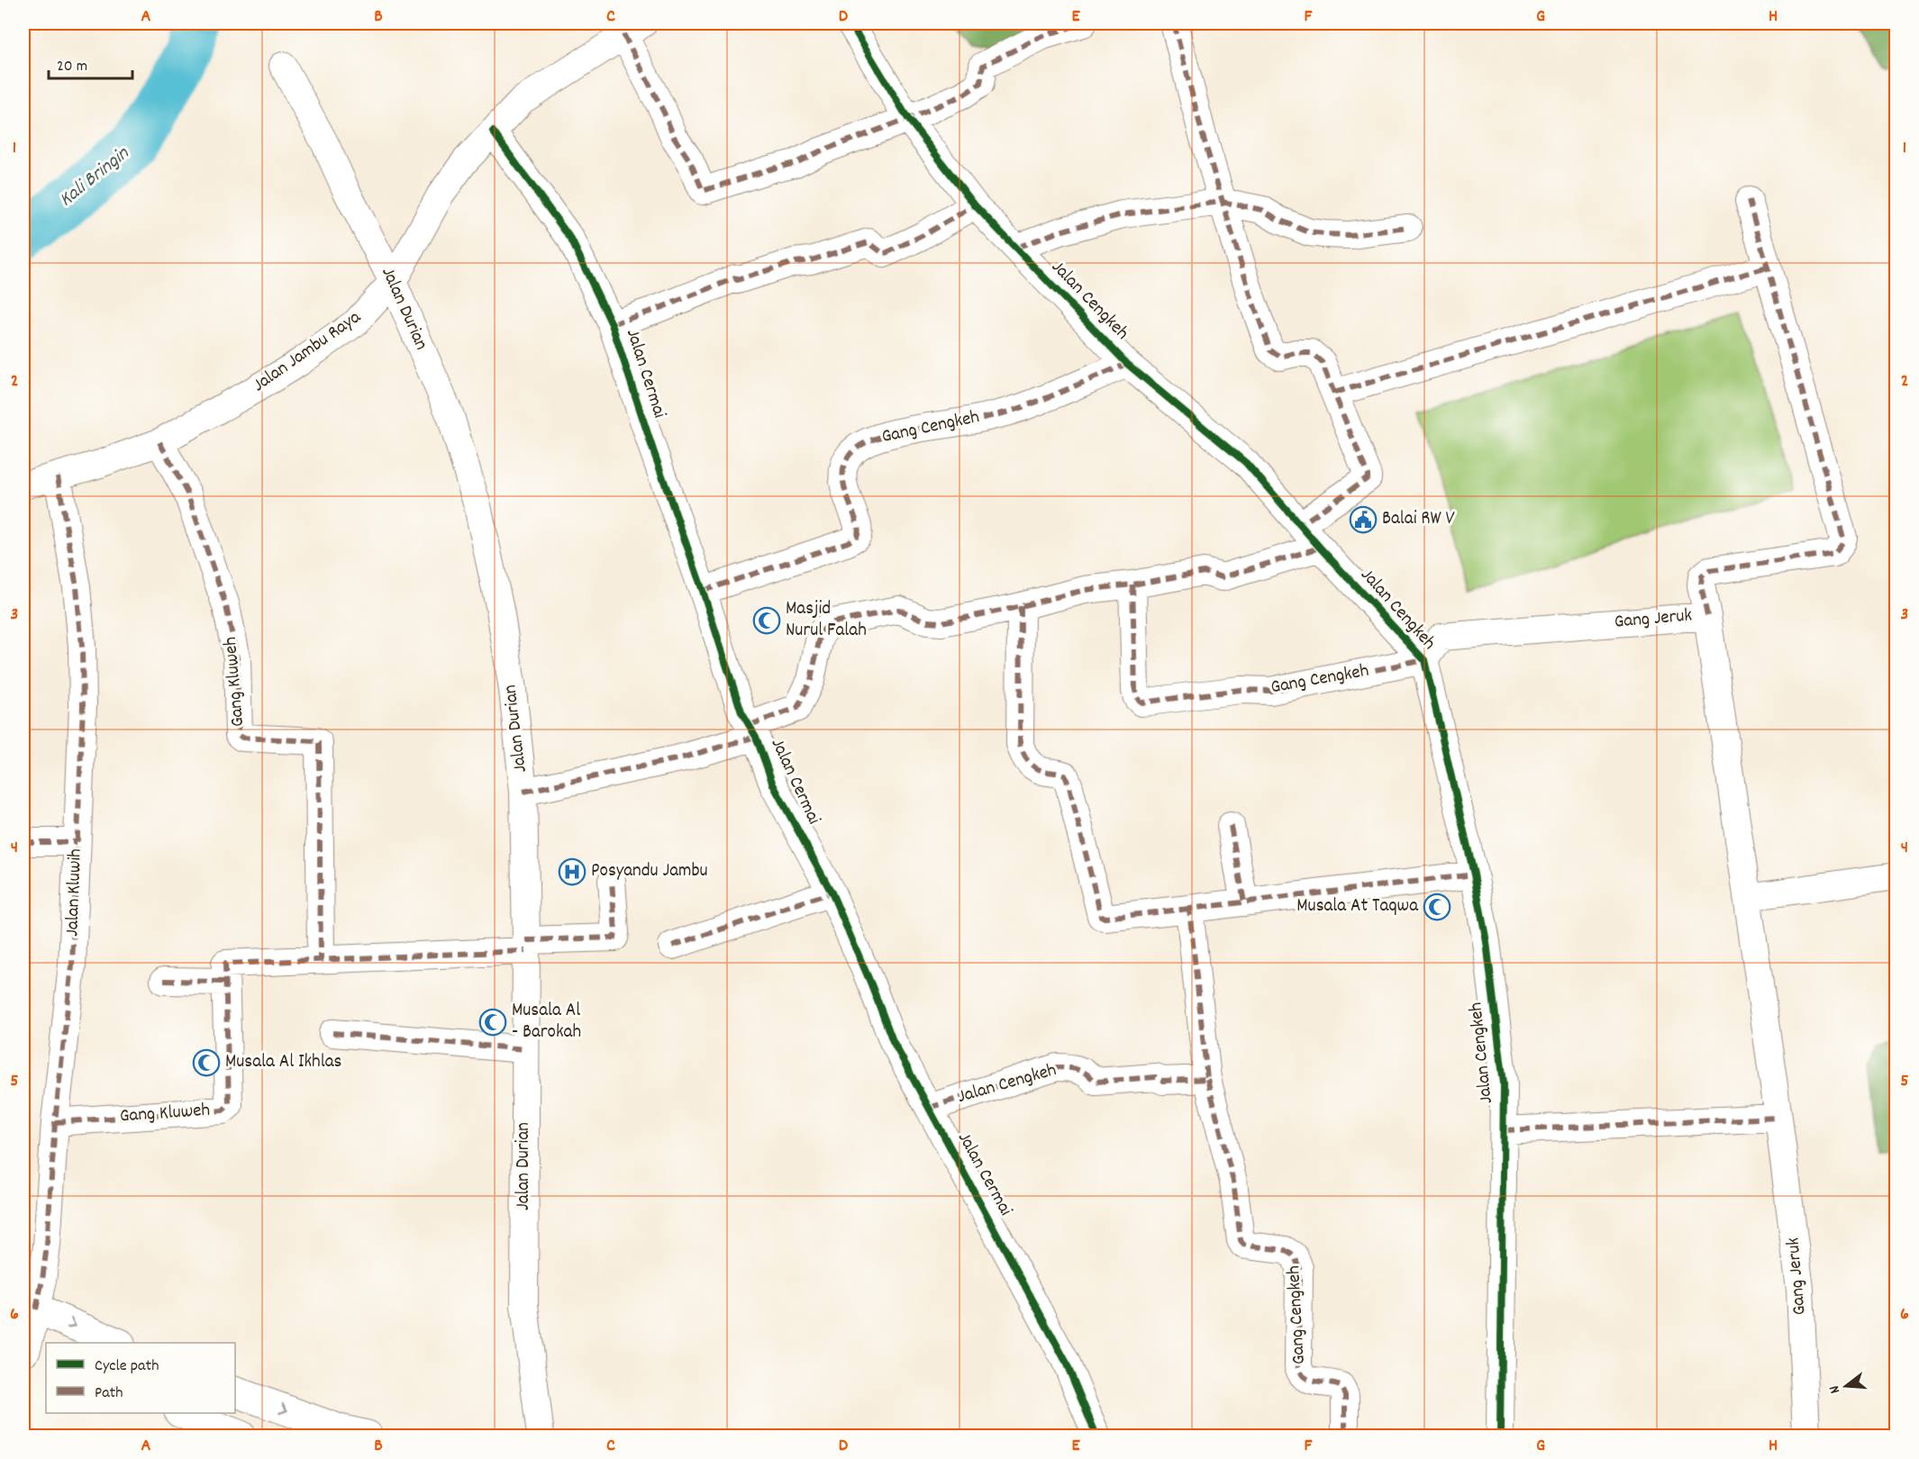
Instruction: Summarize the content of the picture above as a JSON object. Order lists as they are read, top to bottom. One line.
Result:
{"streets":{"street":["Jalan Cengkeh","Jalan Durian","Jalan Jambu Raya","Jalan Cermai","Gang Cengkeh","Gang Jeruk","Gang Kluweh","Jalan Kluwih"]},"crossings":[["Jalan Cengkeh","Jalan Cermai"],["Jalan Cengkeh","Gang Cengkeh"],["Jalan Cengkeh","Gang Jeruk"],["Jalan Durian","Jalan Jambu Raya"],["Jalan Durian","Jalan Cermai"],["Jalan Durian","Gang Kluweh"],["Jalan Jambu Raya","Jalan Cermai"],["Jalan Jambu Raya","Gang Kluweh"],["Jalan Jambu Raya","Jalan Kluwih"],["Jalan Cermai","Gang Cengkeh"],["Gang Cengkeh","Gang Jeruk"],["Gang Kluweh","Jalan Kluwih"]],"water":["Kali Bringin"],"places":{"public building":["Balai RW V"],"mosque":["Masjid Nurul Falah","Musala At Taqwa","Musala Al - Barokah","Musala Al Ikhlas"],"hospital":["Posyandu Jambu"]},"legend":["Cycle path","Path"],"scale_bar":"20 m","north":"left","grid":{"columns":["A","B","C","D","E","F","G","H"],"rows":["1","2","3","4","5","6"]}}
